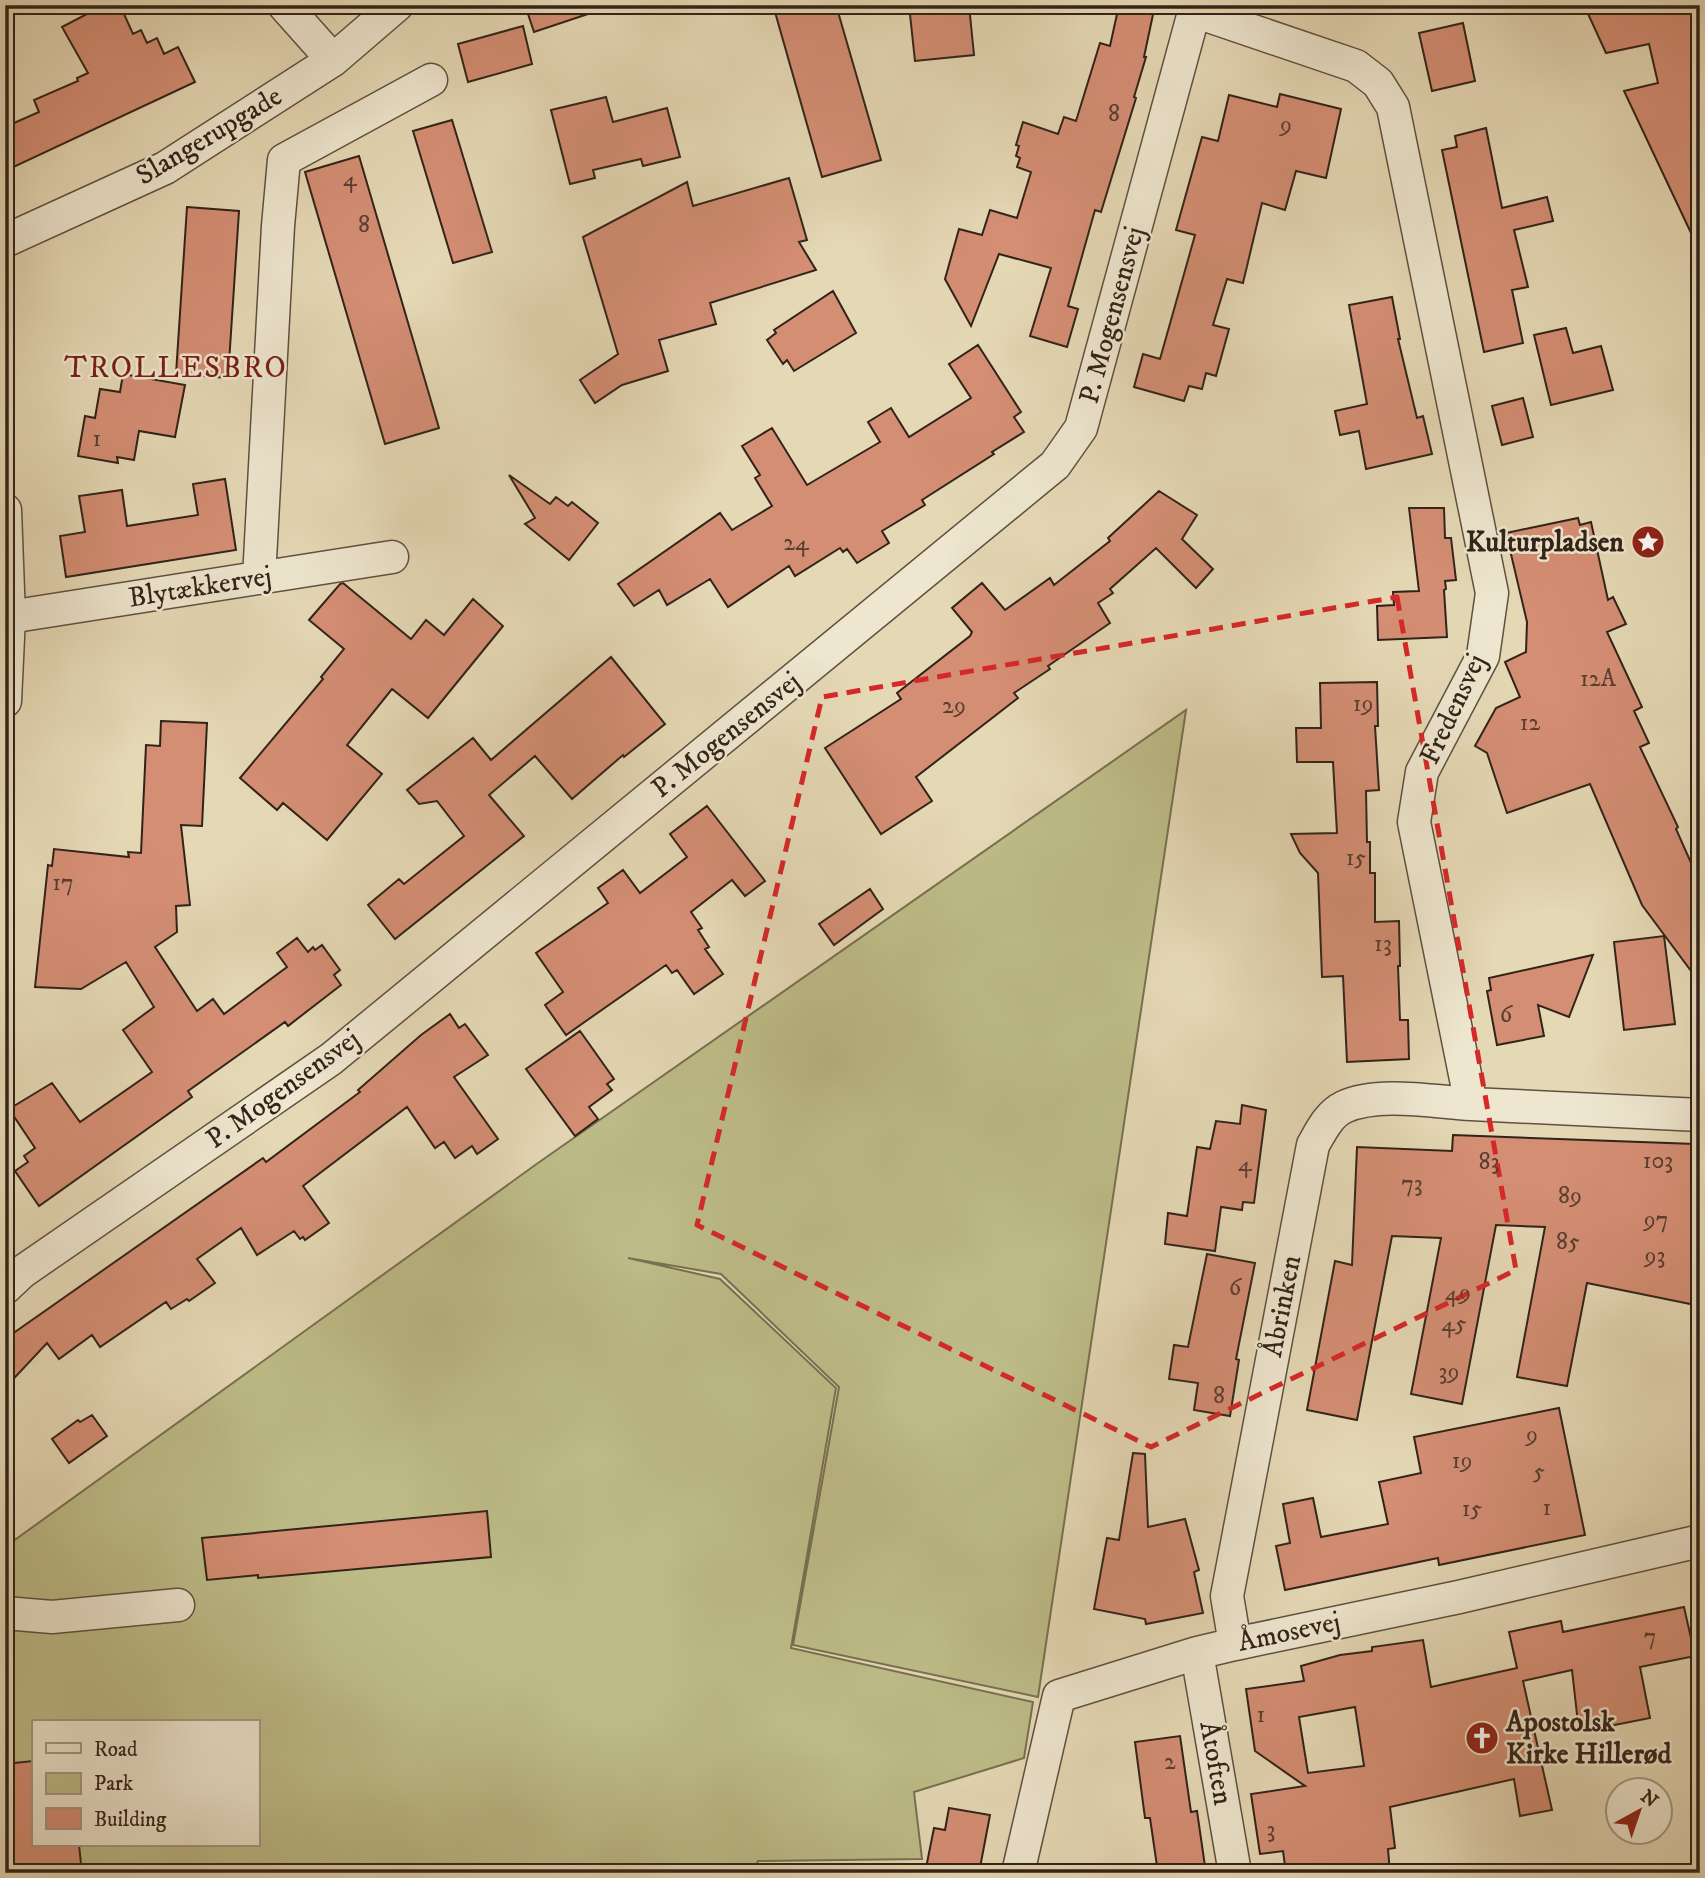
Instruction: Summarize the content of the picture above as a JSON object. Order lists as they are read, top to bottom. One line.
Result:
{"streets":{"street":["Slangerupgade","P. Mogensensvej","Blytækkervej","Fredensvej","Åbrinken","Åmosevej","Åtoften"]},"crossings":[["P. Mogensensvej","Fredensvej"],["Fredensvej","Åbrinken"],["Åbrinken","Åmosevej"],["Åmosevej","Åtoften"]],"districts":["TROLLESBRO"],"places":{"place":["Kulturpladsen"],"church":["Apostolsk Kirke Hillerød"]},"house_numbers":["8","9","4","8","1","24","12A","19","29","12","15","17","13","6","103","83","4","73","89","97","85","93","6","49","45","39","8","9","19","5","1","15","7","1","2","3"],"legend":["Road","Park","Building"],"north":"top right"}
